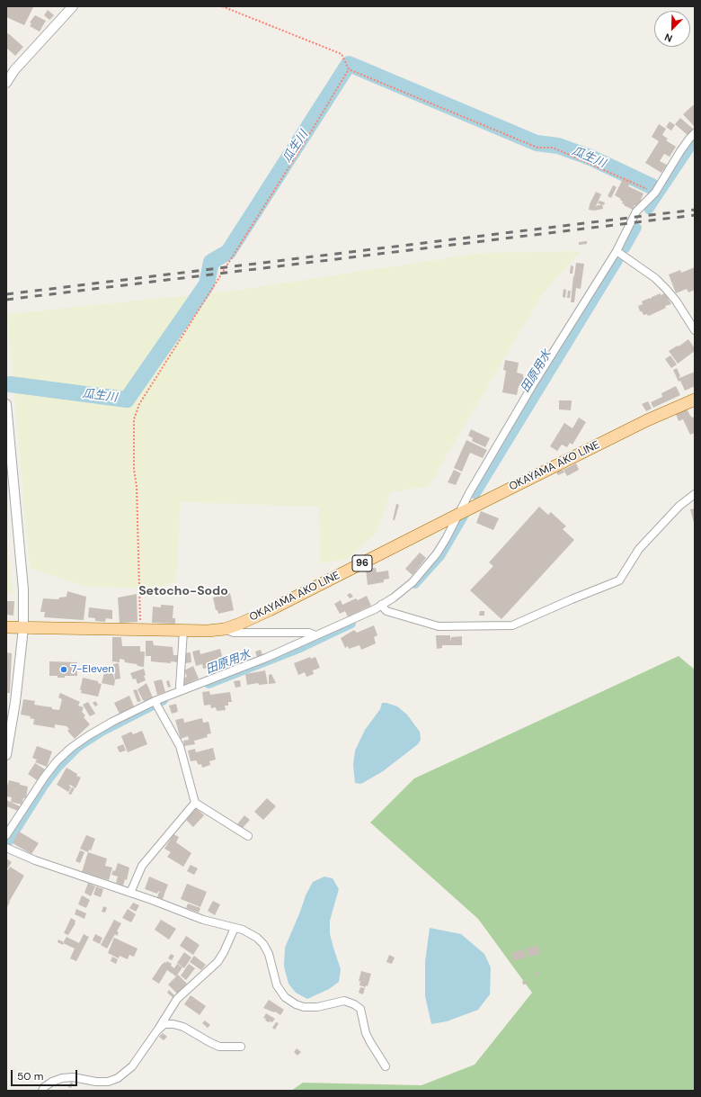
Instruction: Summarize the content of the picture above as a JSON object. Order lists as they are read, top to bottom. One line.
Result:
{"streets":{"main road":["OKAYAMA AKO LINE","96"]},"districts":["Setocho-Sodo"],"water":["瓜生川","田原用水"],"places":["7-Eleven"],"scale_bar":"50 m","north":"bottom left"}
